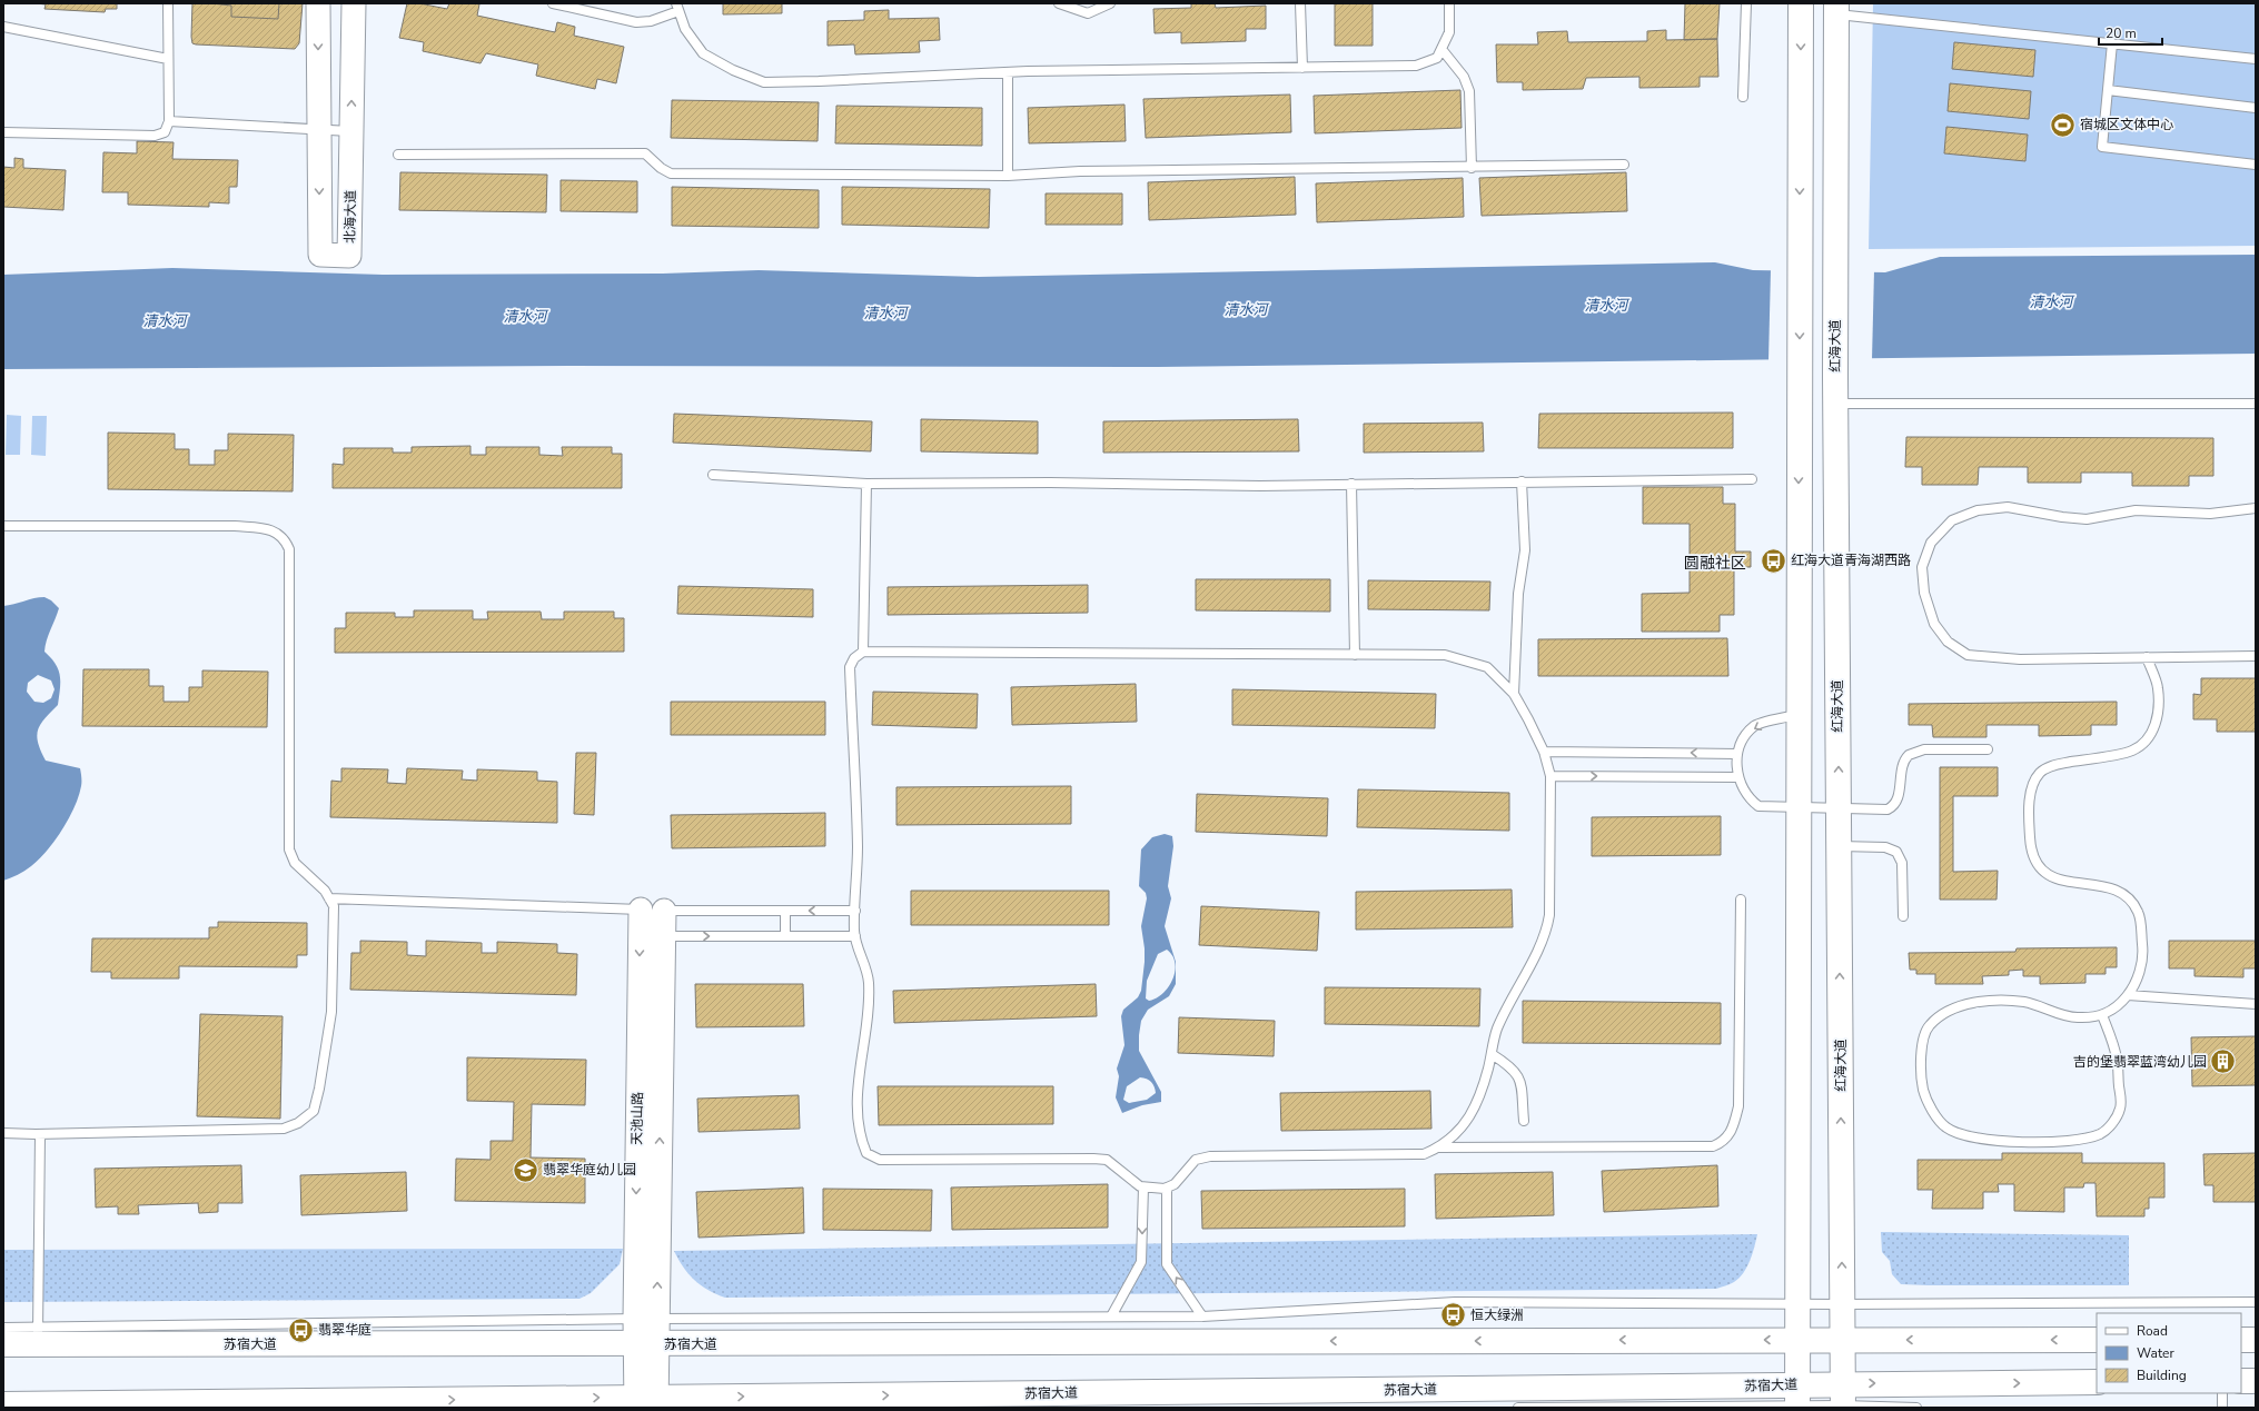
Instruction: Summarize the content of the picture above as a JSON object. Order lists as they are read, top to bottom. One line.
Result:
{"streets":{"main road":["红海大道","苏宿大道"],"street":["北海大道","天池山路"]},"crossings":[["红海大道","苏宿大道"]],"districts":["圆融社区"],"water":["清水河"],"places":{"sports":["宿城区文体中心"],"bus stop":["红海大道青海湖西路","恒大绿洲","翡翠华庭"],"building":["吉的堡翡翠蓝湾幼儿园"],"school or university":["翡翠华庭幼儿园"]},"legend":["Road","Water","Building"],"scale_bar":"20 m"}
